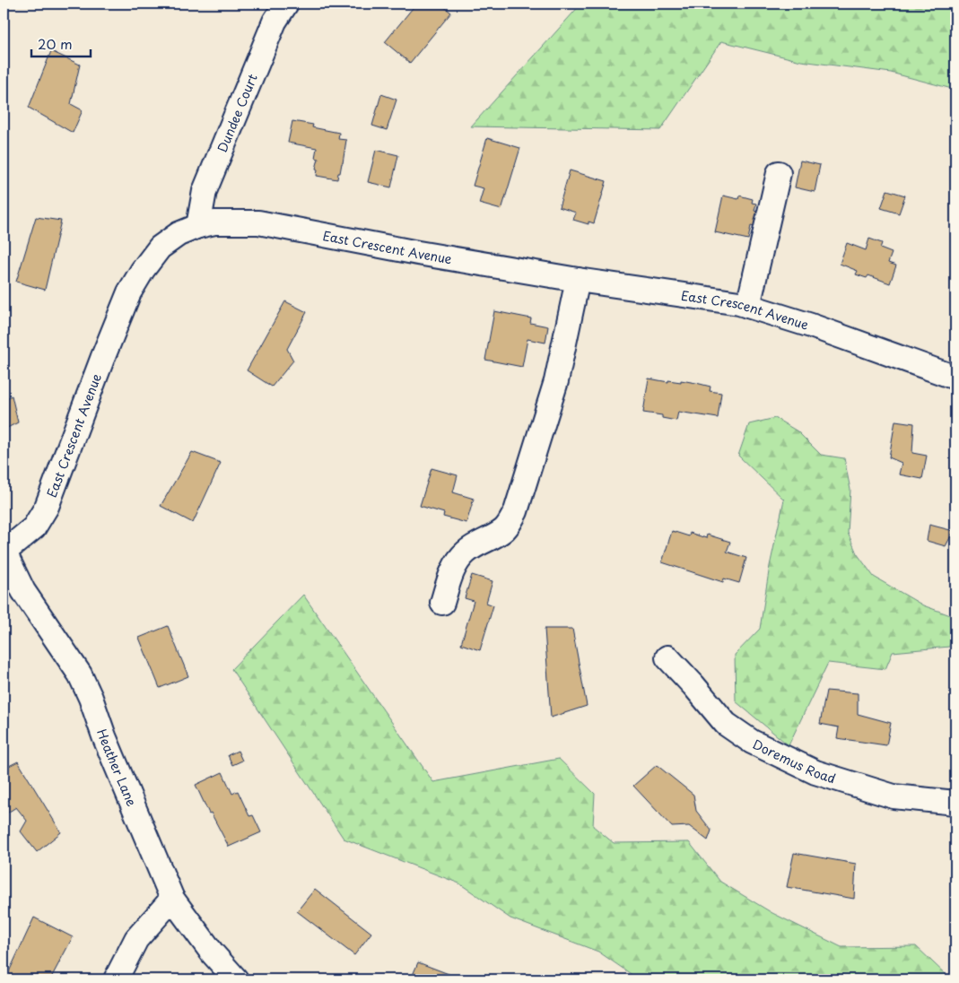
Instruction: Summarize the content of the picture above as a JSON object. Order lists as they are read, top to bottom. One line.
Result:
{"streets":{"street":["Dundee Court","East Crescent Avenue","Doremus Road","Heather Lane"]},"crossings":[["Dundee Court","East Crescent Avenue"],["East Crescent Avenue","Heather Lane"]],"scale_bar":"20 m"}
